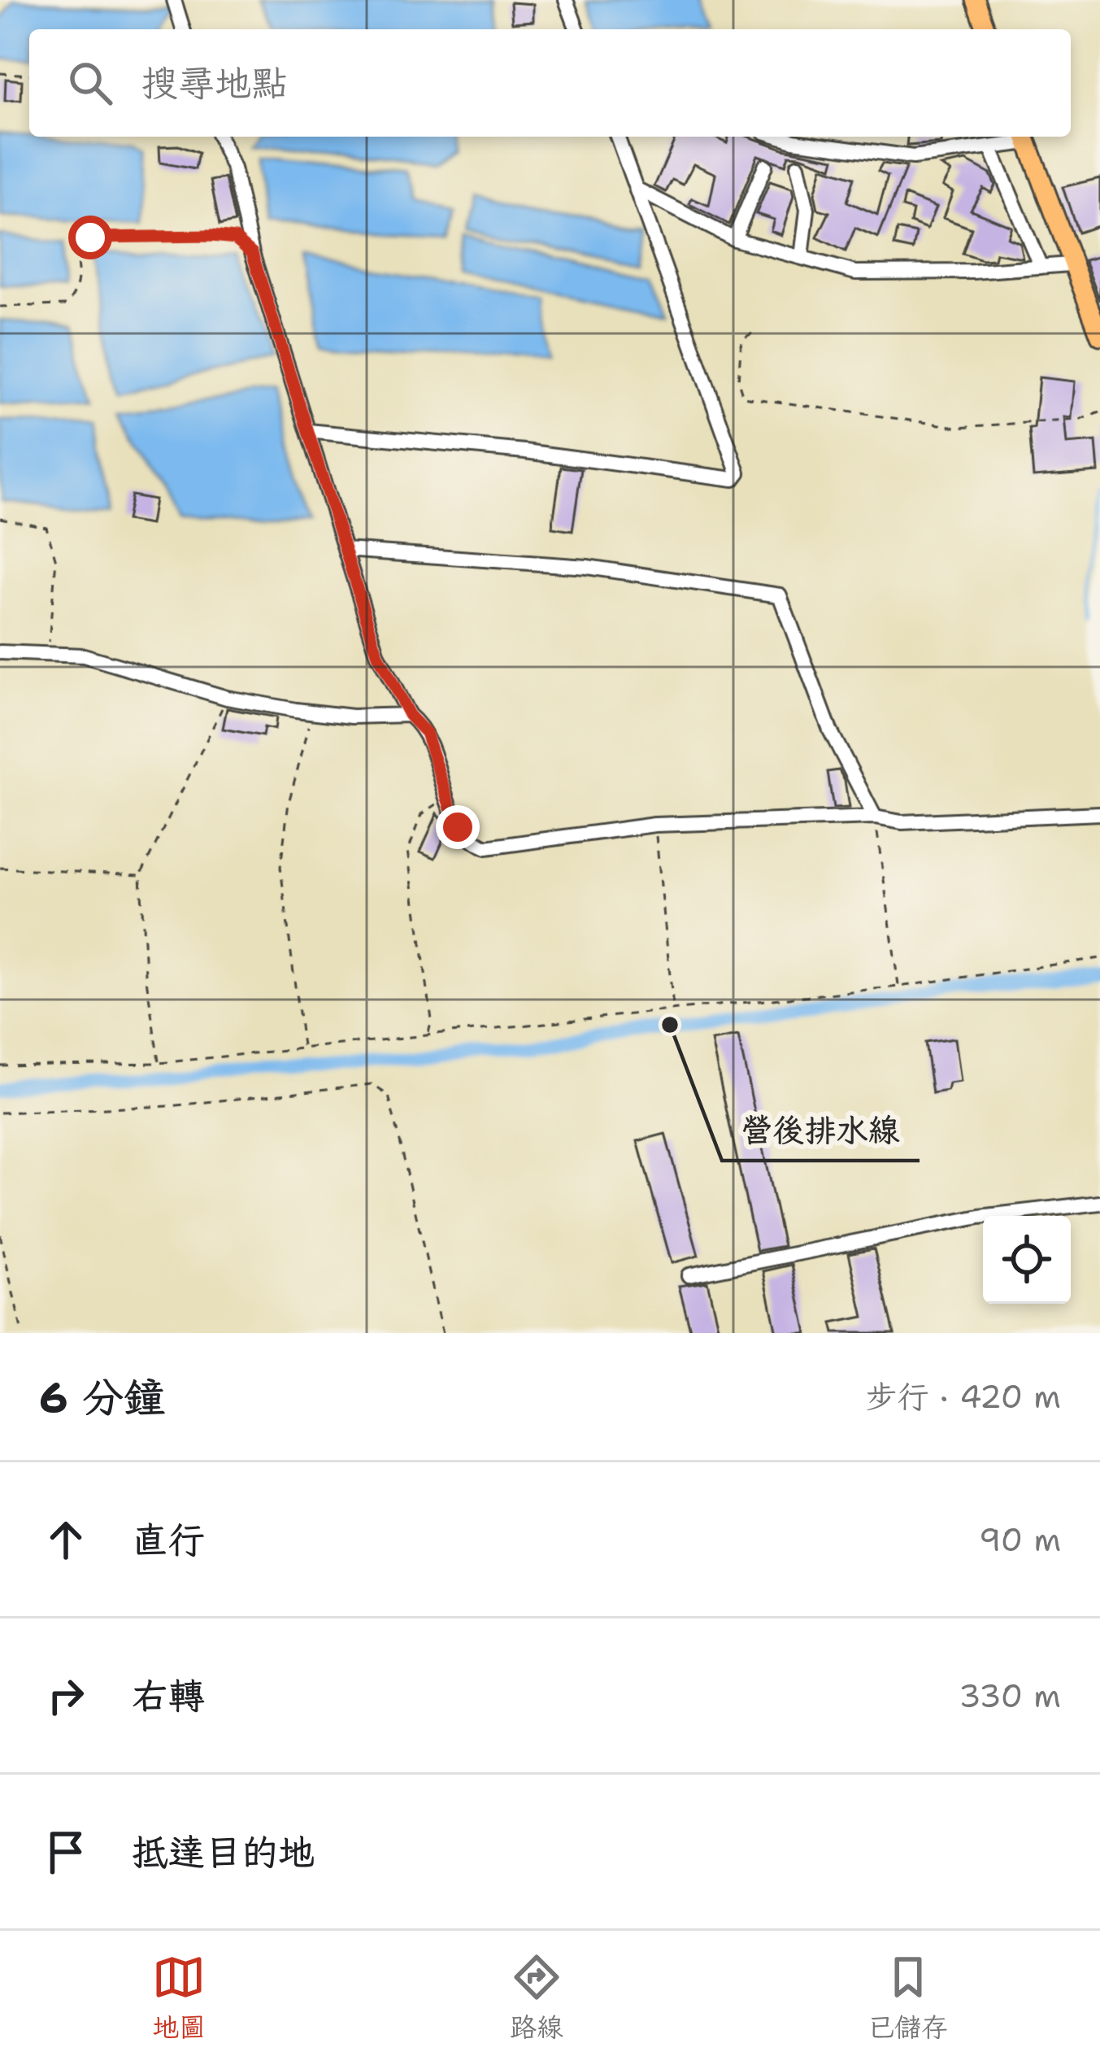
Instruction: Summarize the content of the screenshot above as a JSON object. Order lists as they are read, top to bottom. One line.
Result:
{"places":["營後排水線"],"page":{"search":"搜尋地點","heading":["6 分鐘","步行 · 420 m"],"list":[["直行","90 m"],["右轉","330 m"],"抵達目的地"],"nav":["地圖","路線","已儲存"]}}
